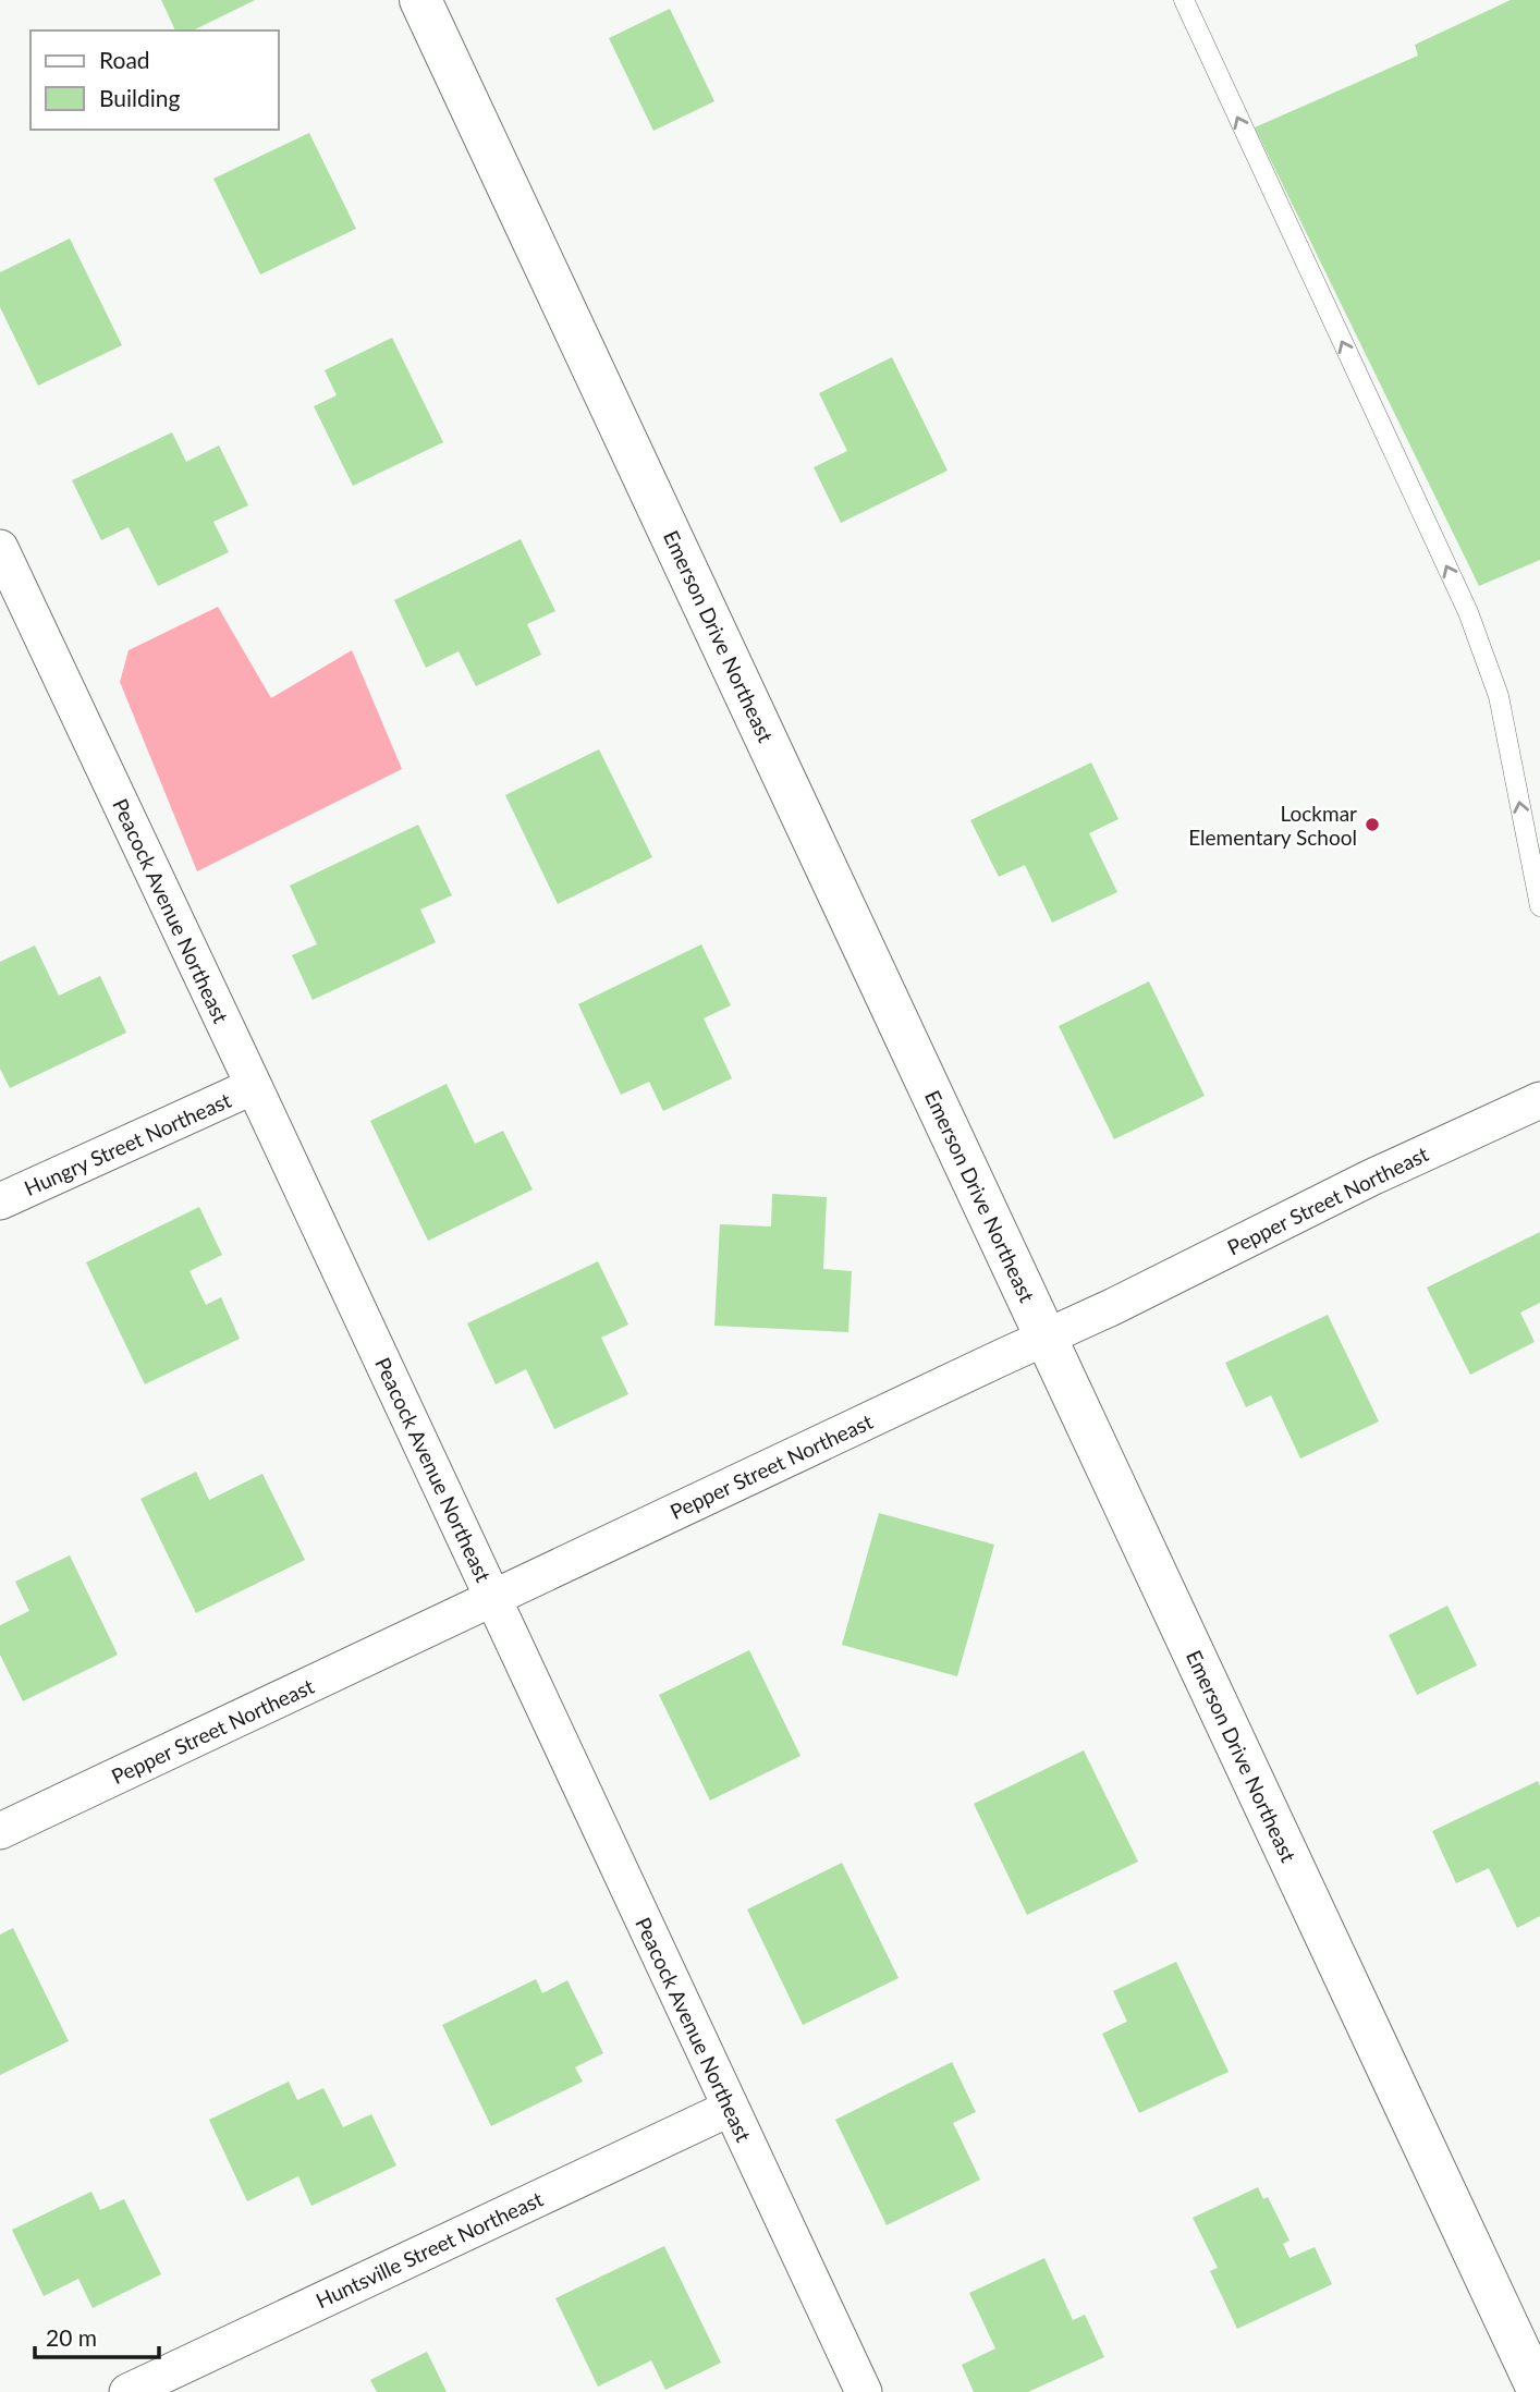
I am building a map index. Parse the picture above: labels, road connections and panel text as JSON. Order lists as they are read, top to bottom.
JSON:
{
  "streets": {
    "street": [
      "Emerson Drive Northeast",
      "Peacock Avenue Northeast",
      "Hungry Street Northeast",
      "Pepper Street Northeast",
      "Huntsville Street Northeast"
    ]
  },
  "crossings": [
    ["Emerson Drive Northeast", "Pepper Street Northeast"],
    ["Peacock Avenue Northeast", "Hungry Street Northeast"],
    ["Peacock Avenue Northeast", "Pepper Street Northeast"],
    ["Peacock Avenue Northeast", "Huntsville Street Northeast"]
  ],
  "places": ["Lockmar Elementary School"],
  "legend": ["Road", "Building"],
  "scale_bar": "20 m"
}
